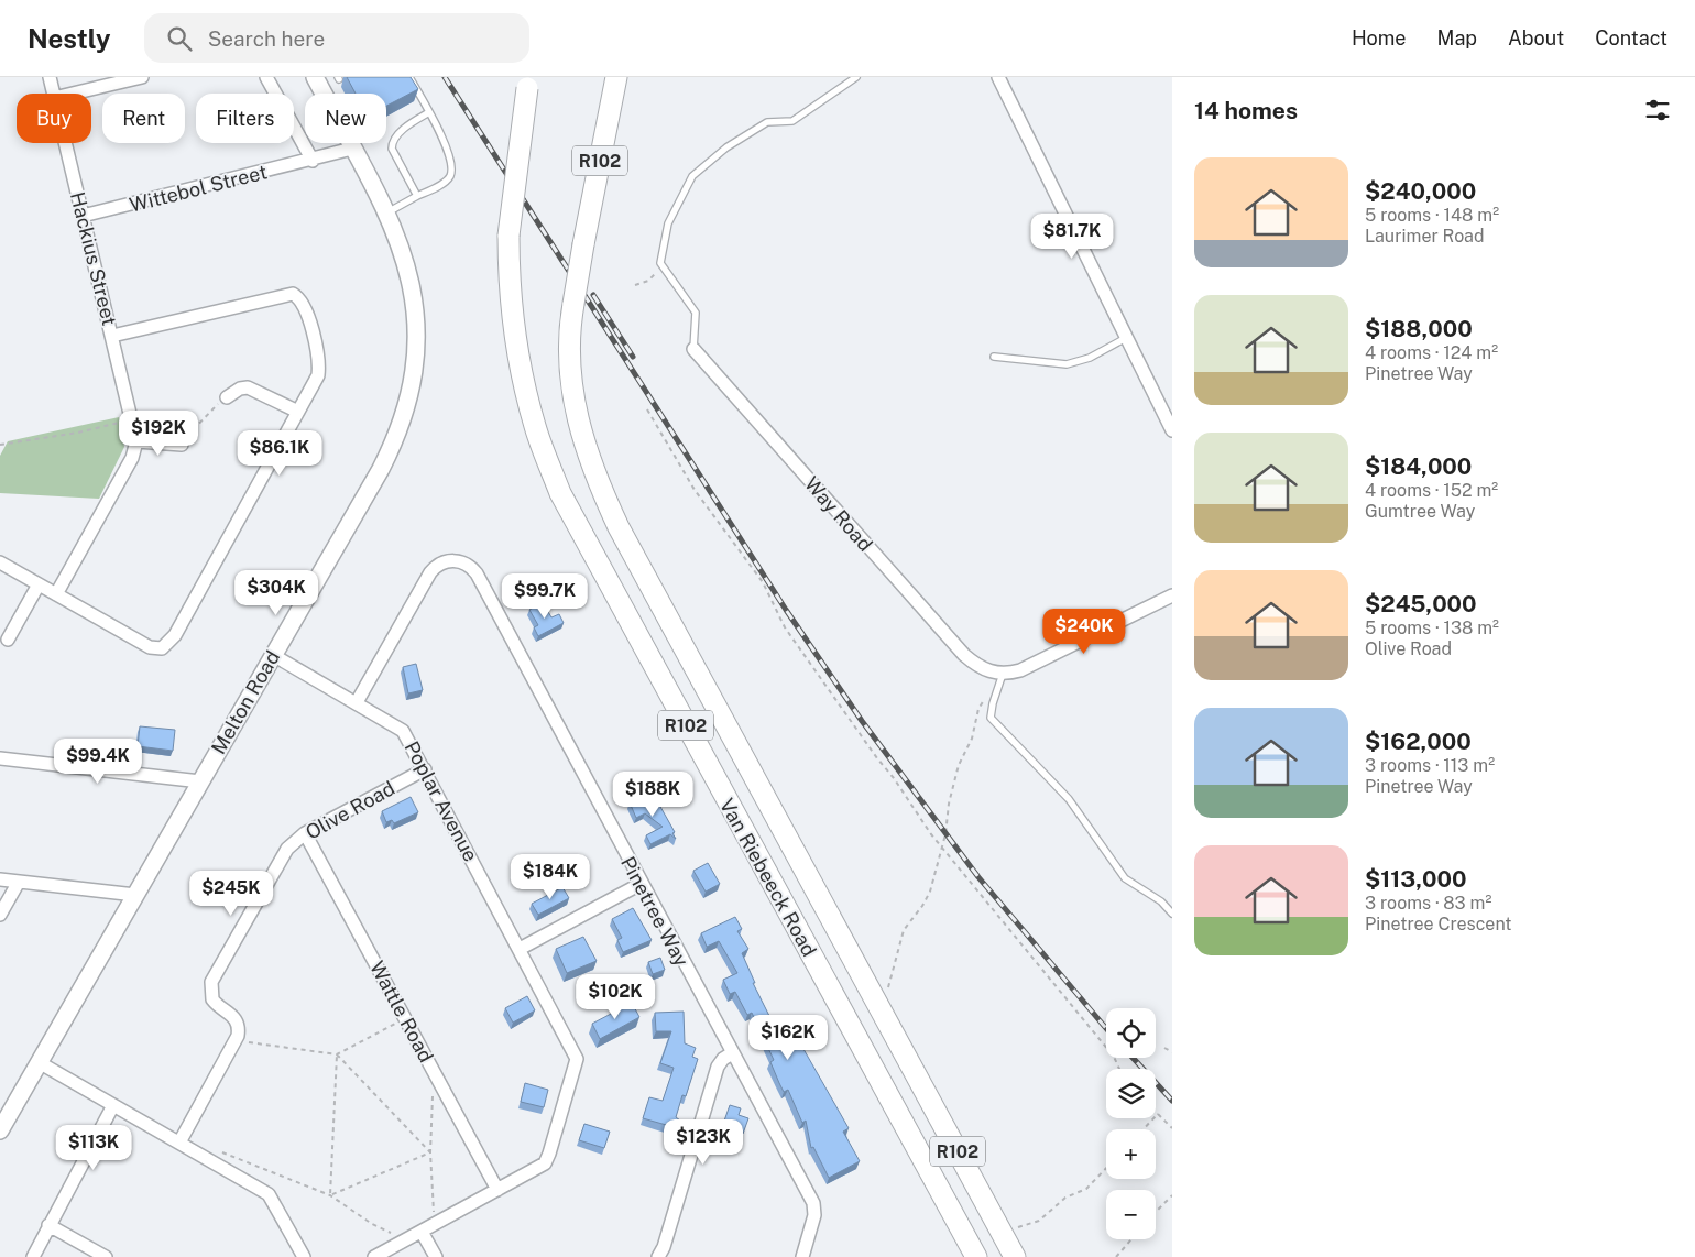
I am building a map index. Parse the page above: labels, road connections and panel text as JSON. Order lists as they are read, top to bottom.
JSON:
{
  "streets": {
    "main road": ["R102", "Van Riebeeck Road"],
    "street": [
      "Wittebol Street",
      "Hackius Street",
      "Way Road",
      "Melton Road",
      "Poplar Avenue",
      "Olive Road",
      "Pinetree Way",
      "Wattle Road"
    ]
  },
  "crossings": [
    ["Wittebol Street", "Hackius Street"],
    ["Wittebol Street", "Melton Road"],
    ["Melton Road", "Poplar Avenue"],
    ["Poplar Avenue", "Olive Road"],
    ["Poplar Avenue", "Pinetree Way"],
    ["Poplar Avenue", "Wattle Road"],
    ["Olive Road", "Wattle Road"]
  ],
  "page": {
    "header": "Nestly",
    "search": "Search here",
    "nav": [
      "Home",
      "Map",
      "About",
      "Contact"
    ],
    "heading": "14 homes",
    "chip": [
      "Buy",
      "Rent",
      "Filters",
      "New"
    ],
    "list": [
      {
        "name": "$240,000",
        "note": "5 rooms · 148 m² · Laurimer Road"
      },
      {
        "name": "$188,000",
        "note": "4 rooms · 124 m² · Pinetree Way"
      },
      {
        "name": "$184,000",
        "note": "4 rooms · 152 m² · Gumtree Way"
      },
      {
        "name": "$245,000",
        "note": "5 rooms · 138 m² · Olive Road"
      },
      {
        "name": "$162,000",
        "note": "3 rooms · 113 m² · Pinetree Way"
      },
      {
        "name": "$113,000",
        "note": "3 rooms · 83 m² · Pinetree Crescent"
      }
    ],
    "price": [
      "$81.7K",
      "$192K",
      "$86.1K",
      "$304K",
      "$99.7K",
      "$240K",
      "$99.4K",
      "$188K",
      "$184K",
      "$245K",
      "$102K",
      "$162K",
      "$123K",
      "$113K"
    ],
    "map_buttons": ["+", "−"]
  }
}
